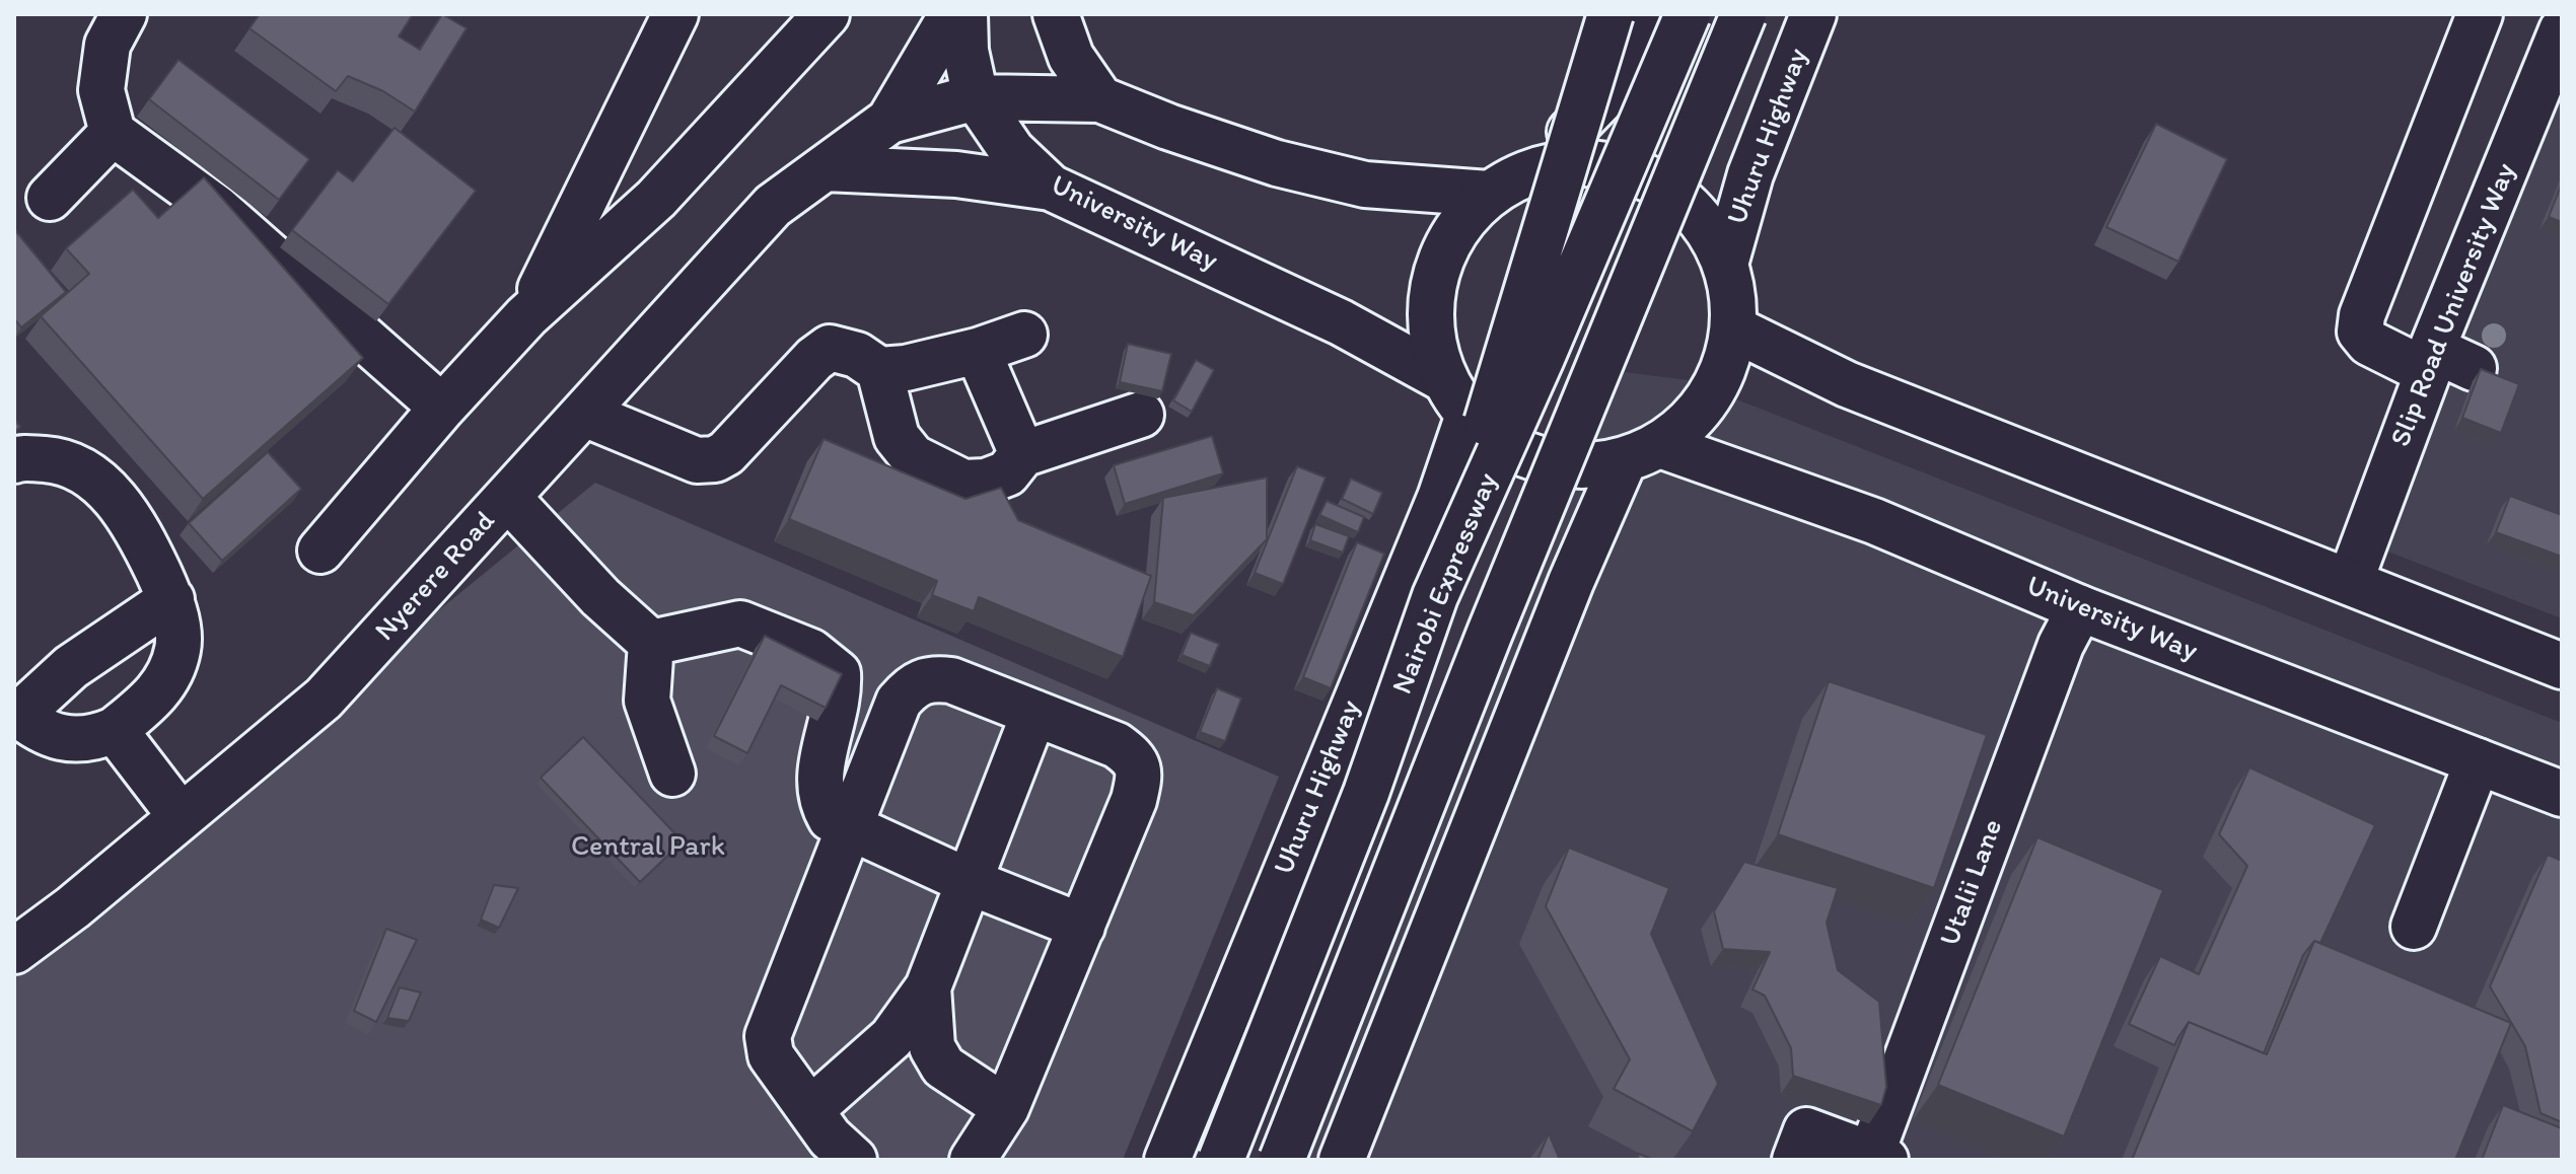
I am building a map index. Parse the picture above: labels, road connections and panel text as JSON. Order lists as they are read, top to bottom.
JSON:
{
  "streets": {
    "main road": [
      "Uhuru Highway",
      "University Way",
      "Slip Road University Way",
      "Nyerere Road",
      "Nairobi Expressway",
      "Utalii Lane"
    ]
  },
  "crossings": [
    ["Uhuru Highway", "University Way"],
    ["University Way", "Nyerere Road"],
    ["University Way", "Utalii Lane"]
  ],
  "parks": ["Central Park"]
}
